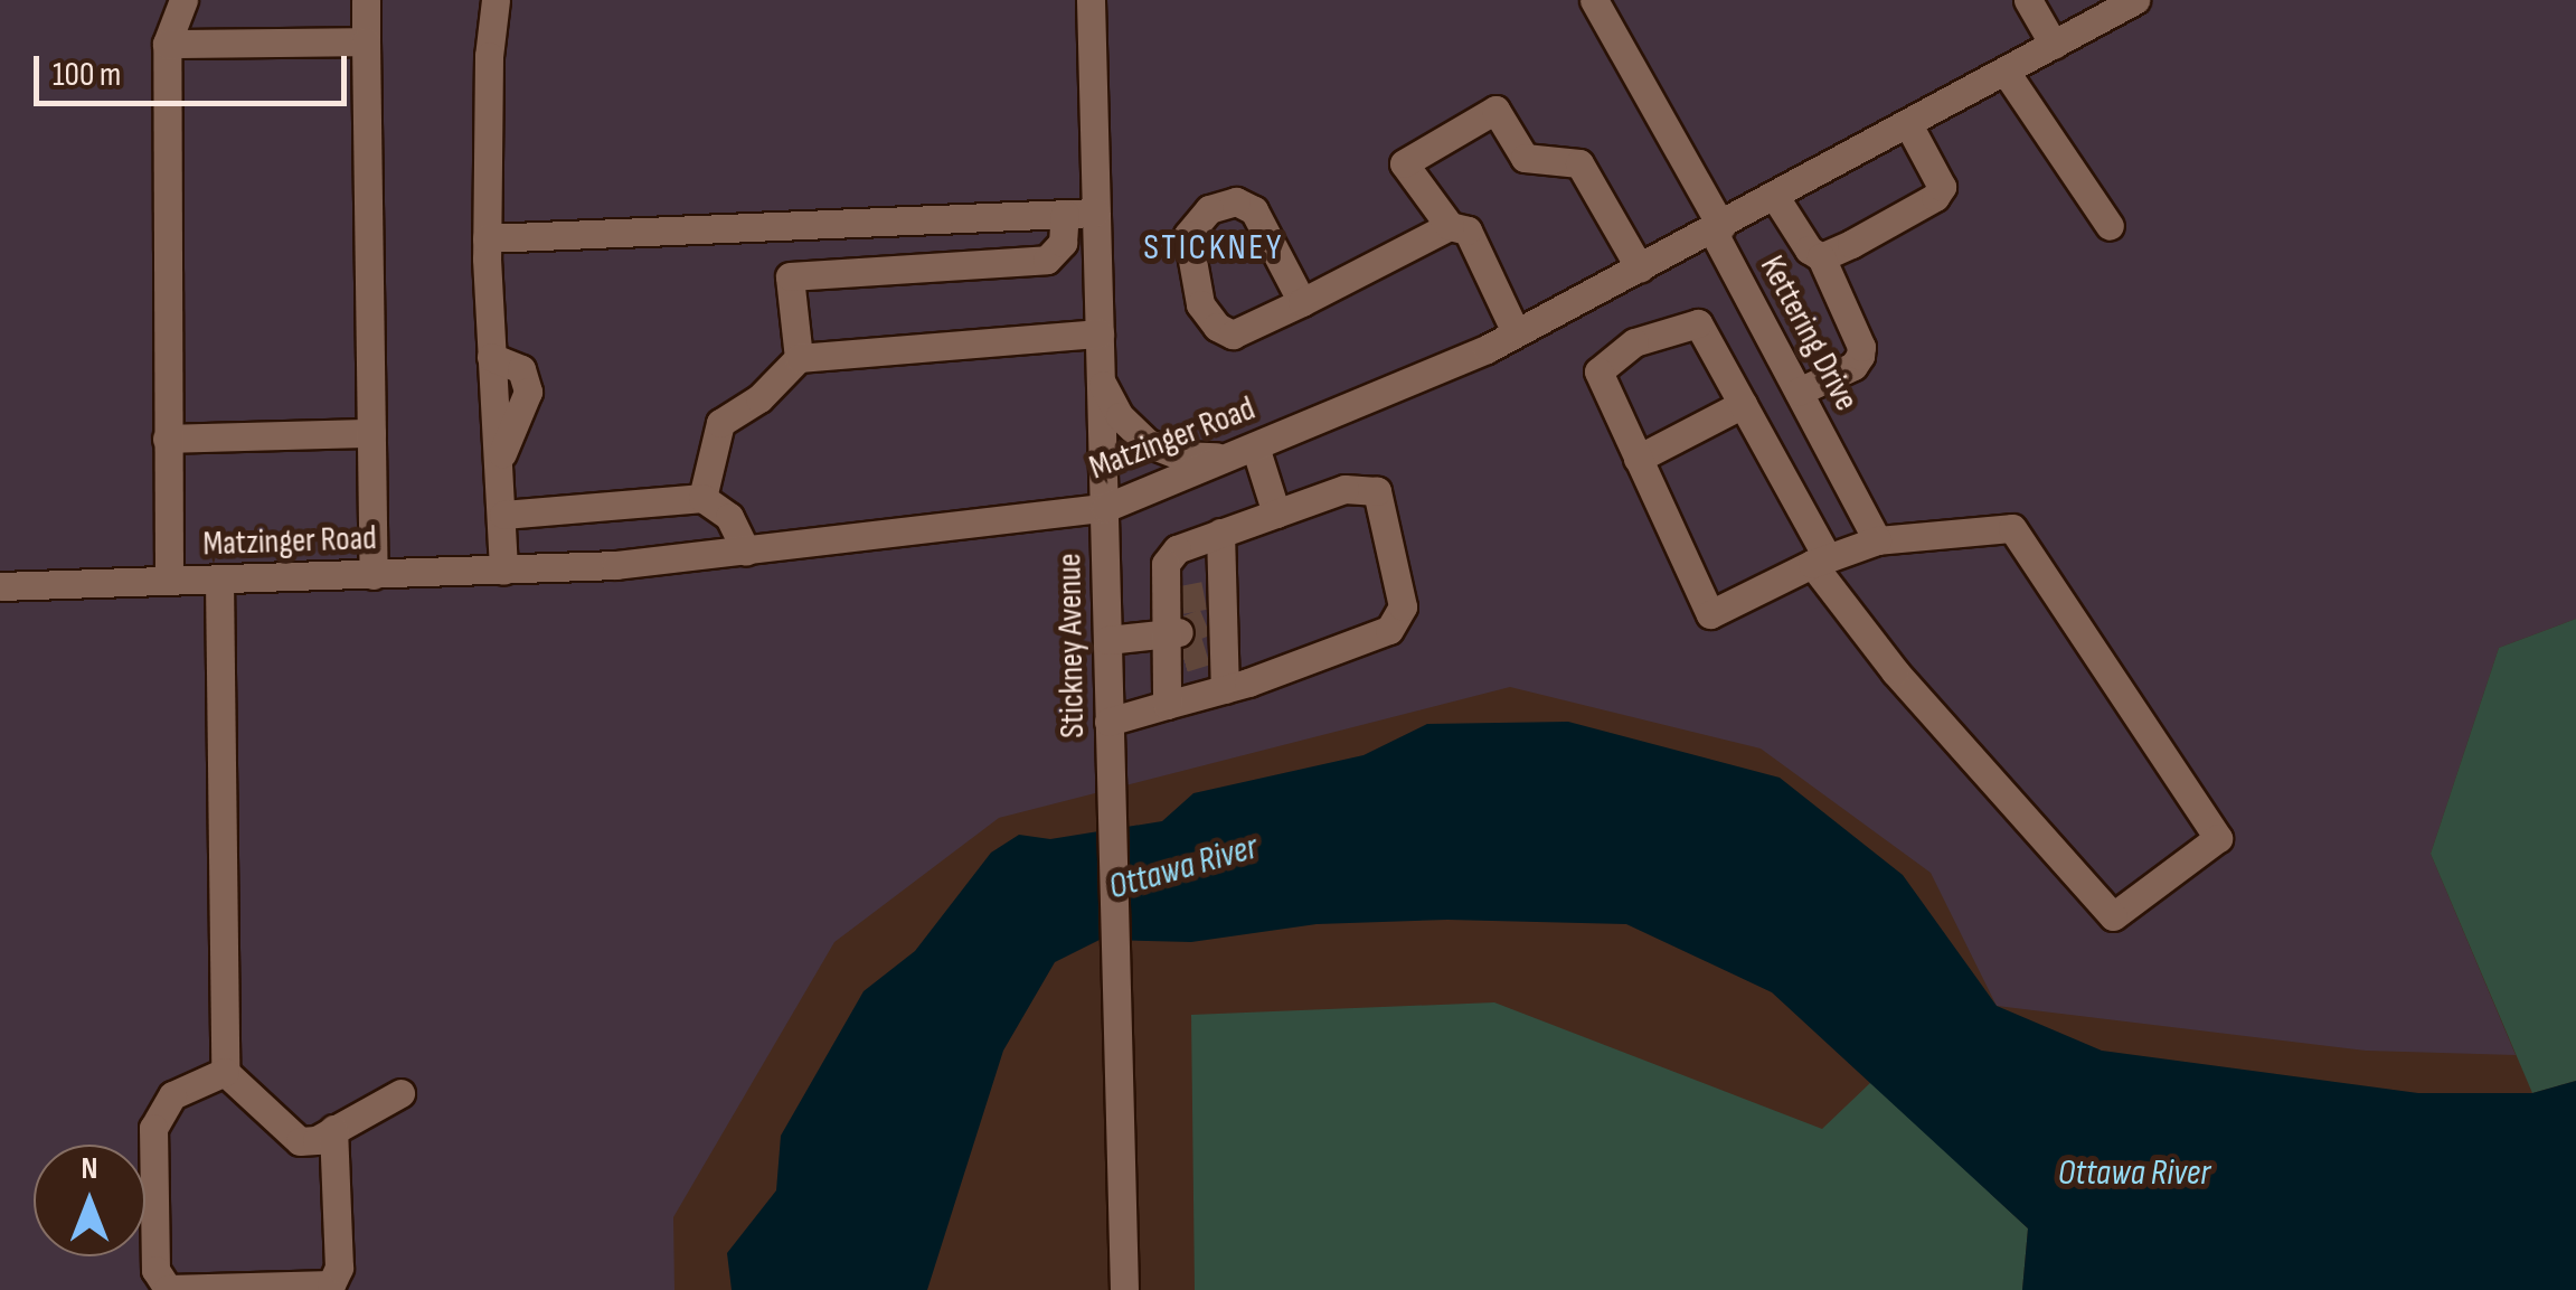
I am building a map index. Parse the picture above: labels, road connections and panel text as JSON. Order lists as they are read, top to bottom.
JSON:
{
  "streets": {
    "street": ["Kettering Drive", "Matzinger Road", "Stickney Avenue"]
  },
  "crossings": [
    ["Kettering Drive", "Matzinger Road"],
    ["Matzinger Road", "Stickney Avenue"]
  ],
  "districts": ["STICKNEY"],
  "water": ["Ottawa River"],
  "scale_bar": "100 m",
  "north": "top"
}
